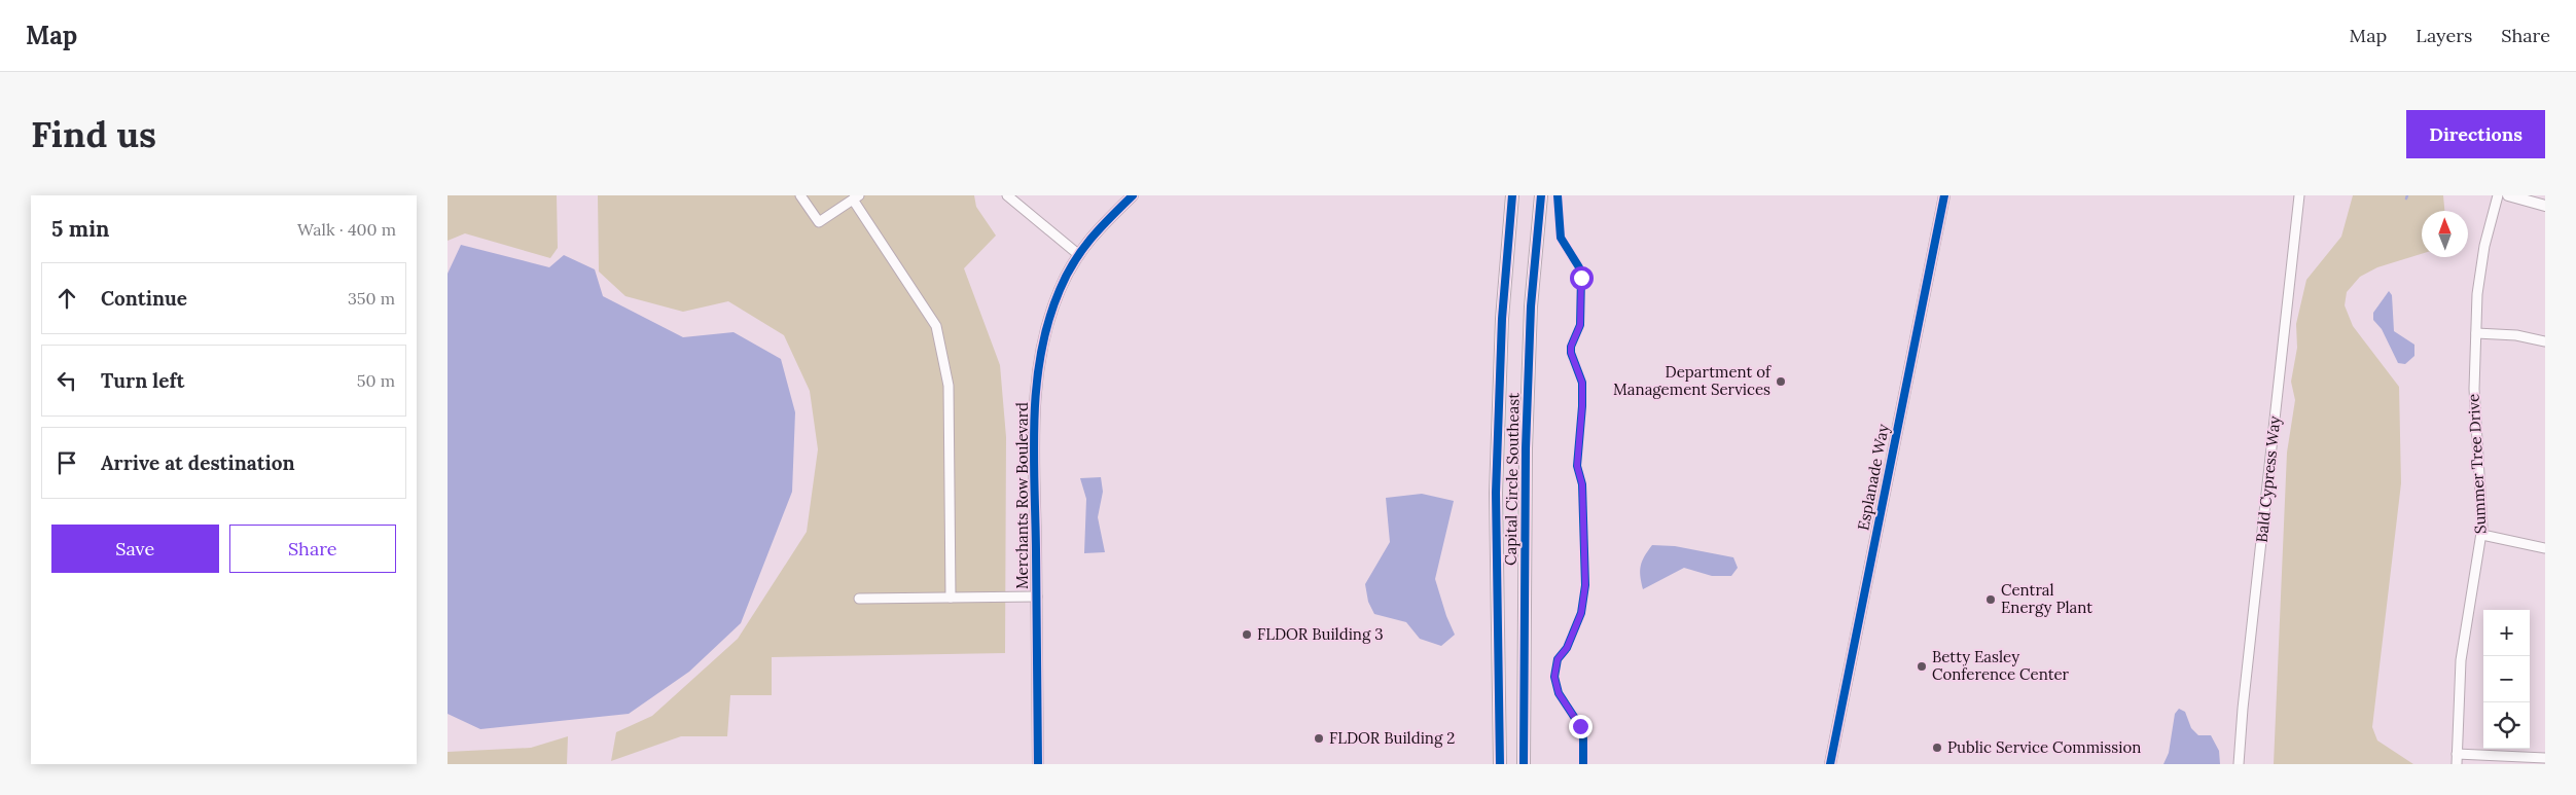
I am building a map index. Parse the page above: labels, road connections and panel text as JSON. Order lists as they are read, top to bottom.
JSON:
{
  "streets": {
    "main road": ["Capital Circle Southeast"],
    "street": [
      "Summer Tree Drive",
      "Esplanade Way",
      "Bald Cypress Way",
      "Merchants Row Boulevard"
    ]
  },
  "places": [
    "Department of Management Services",
    "Central Energy Plant",
    "FLDOR Building 3",
    "Betty Easley Conference Center",
    "FLDOR Building 2",
    "Public Service Commission"
  ],
  "north": "top",
  "page": {
    "header": "Map",
    "nav": ["Map", "Layers", "Share"],
    "buttons": [
      "Directions",
      ["Save", "Share"]
    ],
    "title": "Find us",
    "heading": ["5 min", "Walk · 400 m"],
    "list": [
      ["Continue", "350 m"],
      ["Turn left", "50 m"],
      "Arrive at destination"
    ],
    "map_buttons": ["+", "−"]
  }
}
